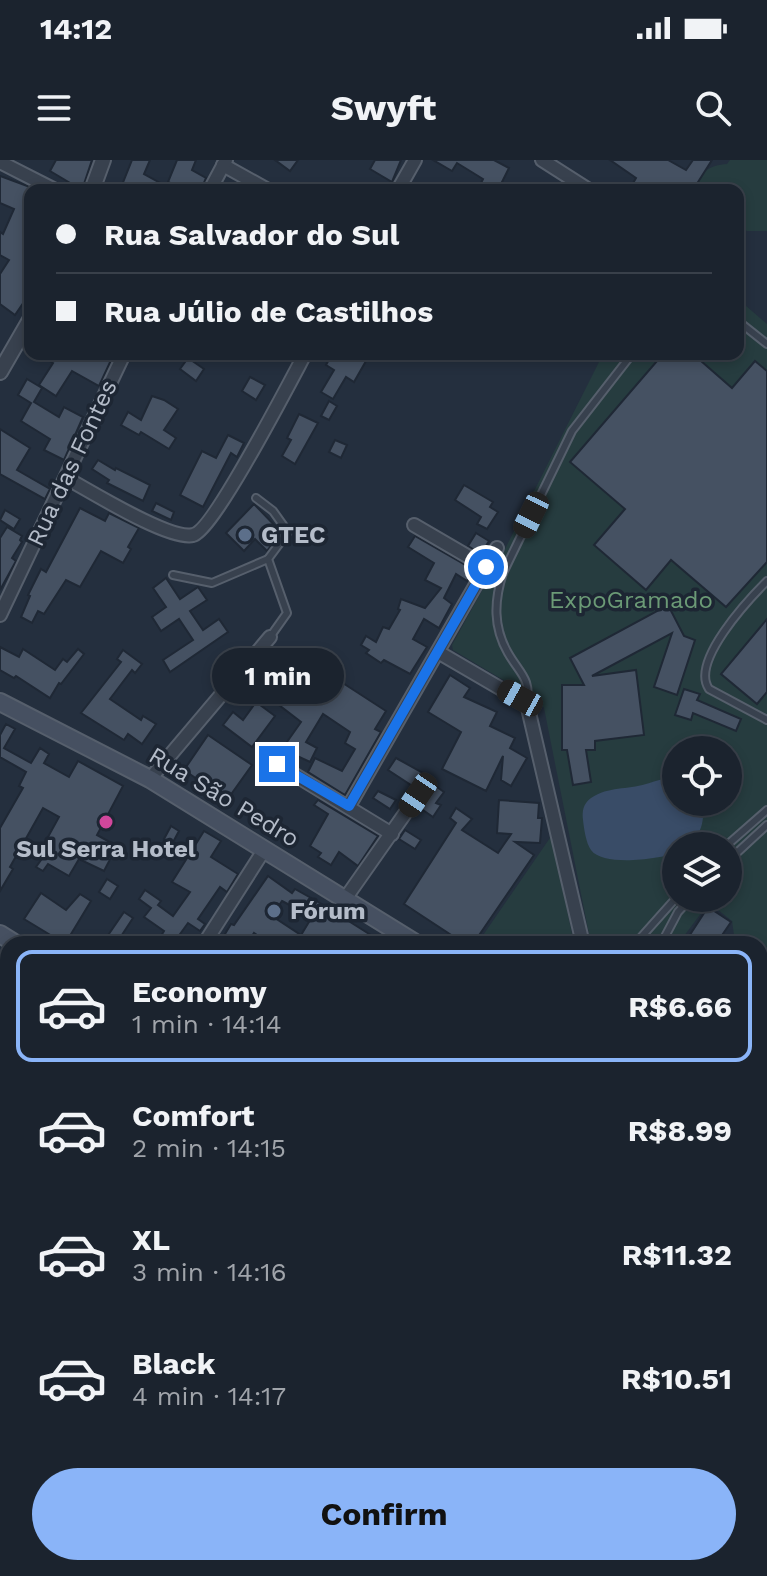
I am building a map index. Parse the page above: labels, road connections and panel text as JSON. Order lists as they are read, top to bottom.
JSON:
{
  "streets": {
    "main road": ["Rua São Pedro"],
    "street": ["Rua das Fontes"]
  },
  "parks": ["ExpoGramado"],
  "places": ["GTEC", "Sul Serra Hotel", "Fórum"],
  "page": {
    "status": "14:12",
    "header": "Swyft",
    "banner": ["Rua Salvador do Sul", "Rua Júlio de Castilhos"],
    "bubble": "1 min",
    "list": [
      {
        "name": "Economy",
        "note": "1 min · 14:14",
        "value": "R$6.66"
      },
      {
        "name": "Comfort",
        "note": "2 min · 14:15",
        "value": "R$8.99"
      },
      {
        "name": "XL",
        "note": "3 min · 14:16",
        "value": "R$11.32"
      },
      {
        "name": "Black",
        "note": "4 min · 14:17",
        "value": "R$10.51"
      }
    ],
    "buttons": "Confirm"
  }
}
